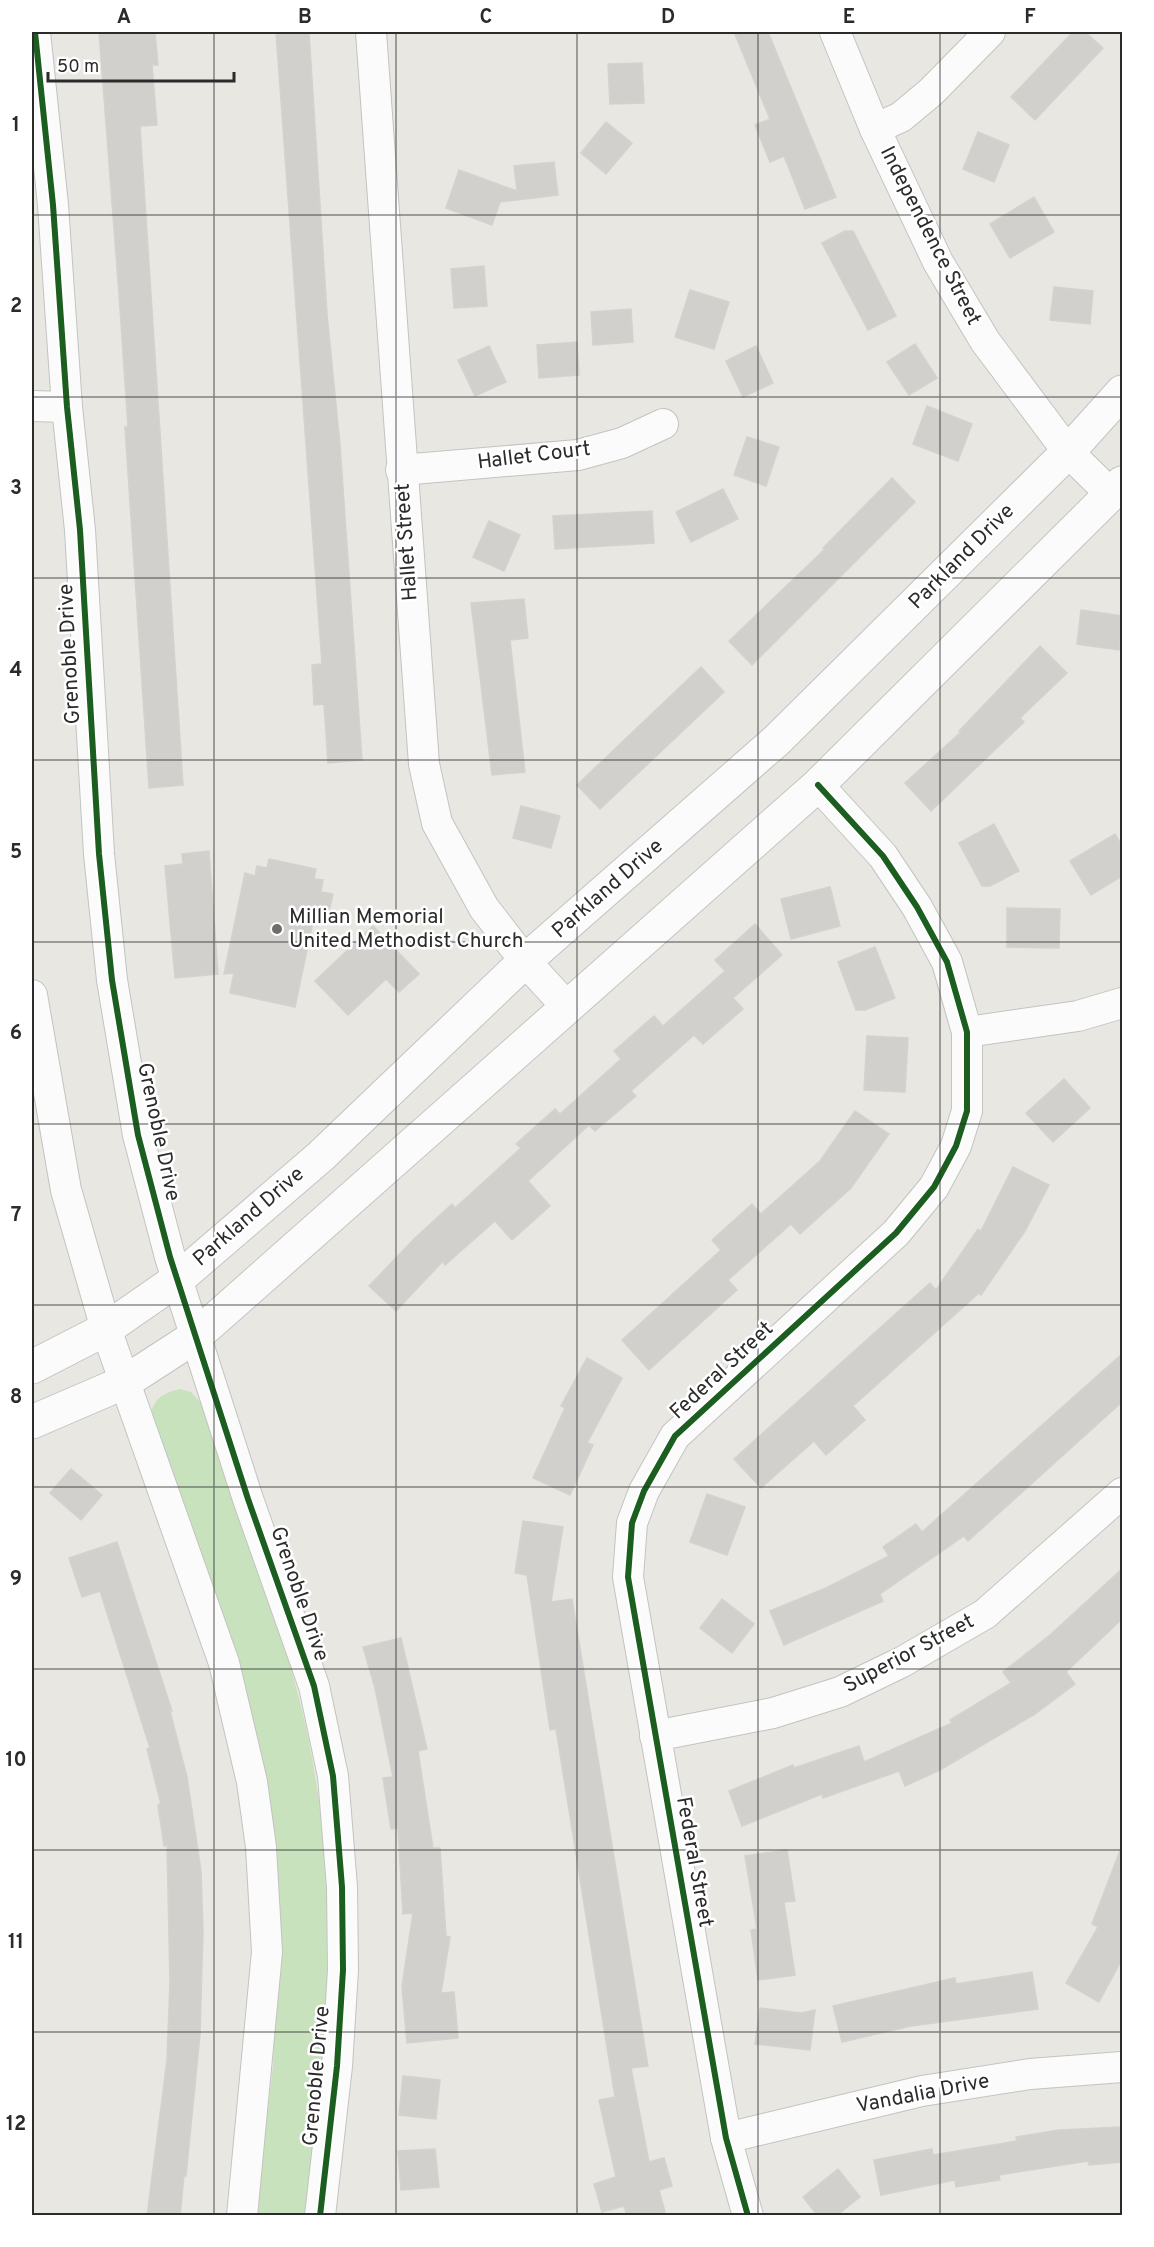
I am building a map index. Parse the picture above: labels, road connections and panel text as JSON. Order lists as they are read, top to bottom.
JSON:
{
  "streets": {
    "street": [
      "Independence Street",
      "Hallet Court",
      "Hallet Street",
      "Parkland Drive",
      "Grenoble Drive",
      "Federal Street",
      "Superior Street",
      "Vandalia Drive"
    ]
  },
  "crossings": [
    ["Independence Street", "Parkland Drive"],
    ["Hallet Court", "Hallet Street"],
    ["Hallet Street", "Parkland Drive"],
    ["Parkland Drive", "Grenoble Drive"],
    ["Federal Street", "Superior Street"],
    ["Federal Street", "Vandalia Drive"]
  ],
  "places": ["Millian Memorial United Methodist Church"],
  "scale_bar": "50 m",
  "grid": {
    "columns": [
      "A",
      "B",
      "C",
      "D",
      "E",
      "F"
    ],
    "rows": [
      "1",
      "2",
      "3",
      "4",
      "5",
      "6",
      "7",
      "8",
      "9",
      "10",
      "11",
      "12"
    ]
  }
}
